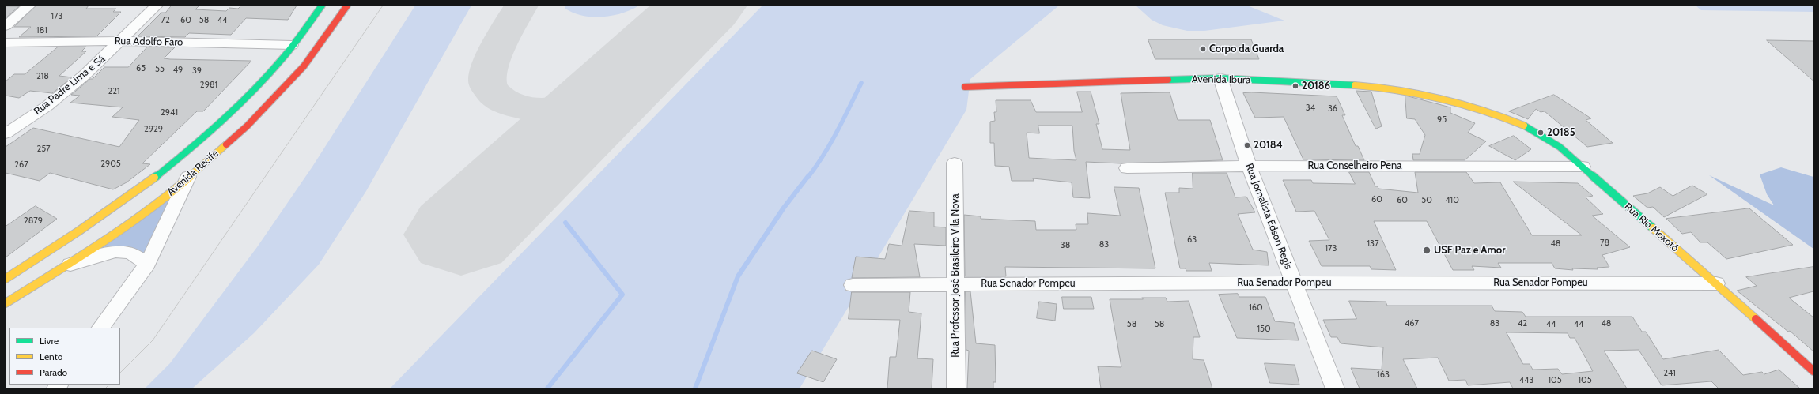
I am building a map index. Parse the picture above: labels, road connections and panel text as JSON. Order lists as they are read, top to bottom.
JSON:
{
  "streets": {
    "main road": ["Avenida Ibura", "Avenida Recife", "Rua Rio Moxotó"],
    "street": [
      "Rua Adolfo Faro",
      "Rua Padre Lima e Sá",
      "Rua Conselheiro Pena",
      "Rua Jornalista Edson Regis",
      "Rua Professor José Brasileiro Vila Nova",
      "Rua Senador Pompeu"
    ]
  },
  "crossings": [
    ["Rua Adolfo Faro", "Rua Padre Lima e Sá"],
    ["Rua Adolfo Faro", "Avenida Recife"],
    ["Avenida Ibura", "Rua Jornalista Edson Regis"],
    ["Avenida Ibura", "Rua Rio Moxotó"],
    ["Rua Conselheiro Pena", "Rua Jornalista Edson Regis"],
    ["Rua Conselheiro Pena", "Rua Rio Moxotó"],
    ["Rua Jornalista Edson Regis", "Rua Senador Pompeu"],
    ["Rua Rio Moxotó", "Rua Senador Pompeu"],
    ["Rua Professor José Brasileiro Vila Nova", "Rua Senador Pompeu"]
  ],
  "places": [
    "Corpo da Guarda",
    "20186",
    "20185",
    "20184",
    "USF Paz e Amor"
  ],
  "house_numbers": [
    "173",
    "72",
    "60",
    "58",
    "44",
    "181",
    "65",
    "55",
    "49",
    "39",
    "218",
    "2981",
    "221",
    "34",
    "36",
    "2941",
    "95",
    "2929",
    "257",
    "2905",
    "267",
    "60",
    "60",
    "50",
    "410",
    "2879",
    "63",
    "78",
    "137",
    "48",
    "83",
    "38",
    "173",
    "160",
    "467",
    "83",
    "42",
    "48",
    "58",
    "58",
    "44",
    "44",
    "150",
    "241",
    "163",
    "443",
    "105",
    "105"
  ],
  "legend": ["Livre", "Lento", "Parado"]
}
